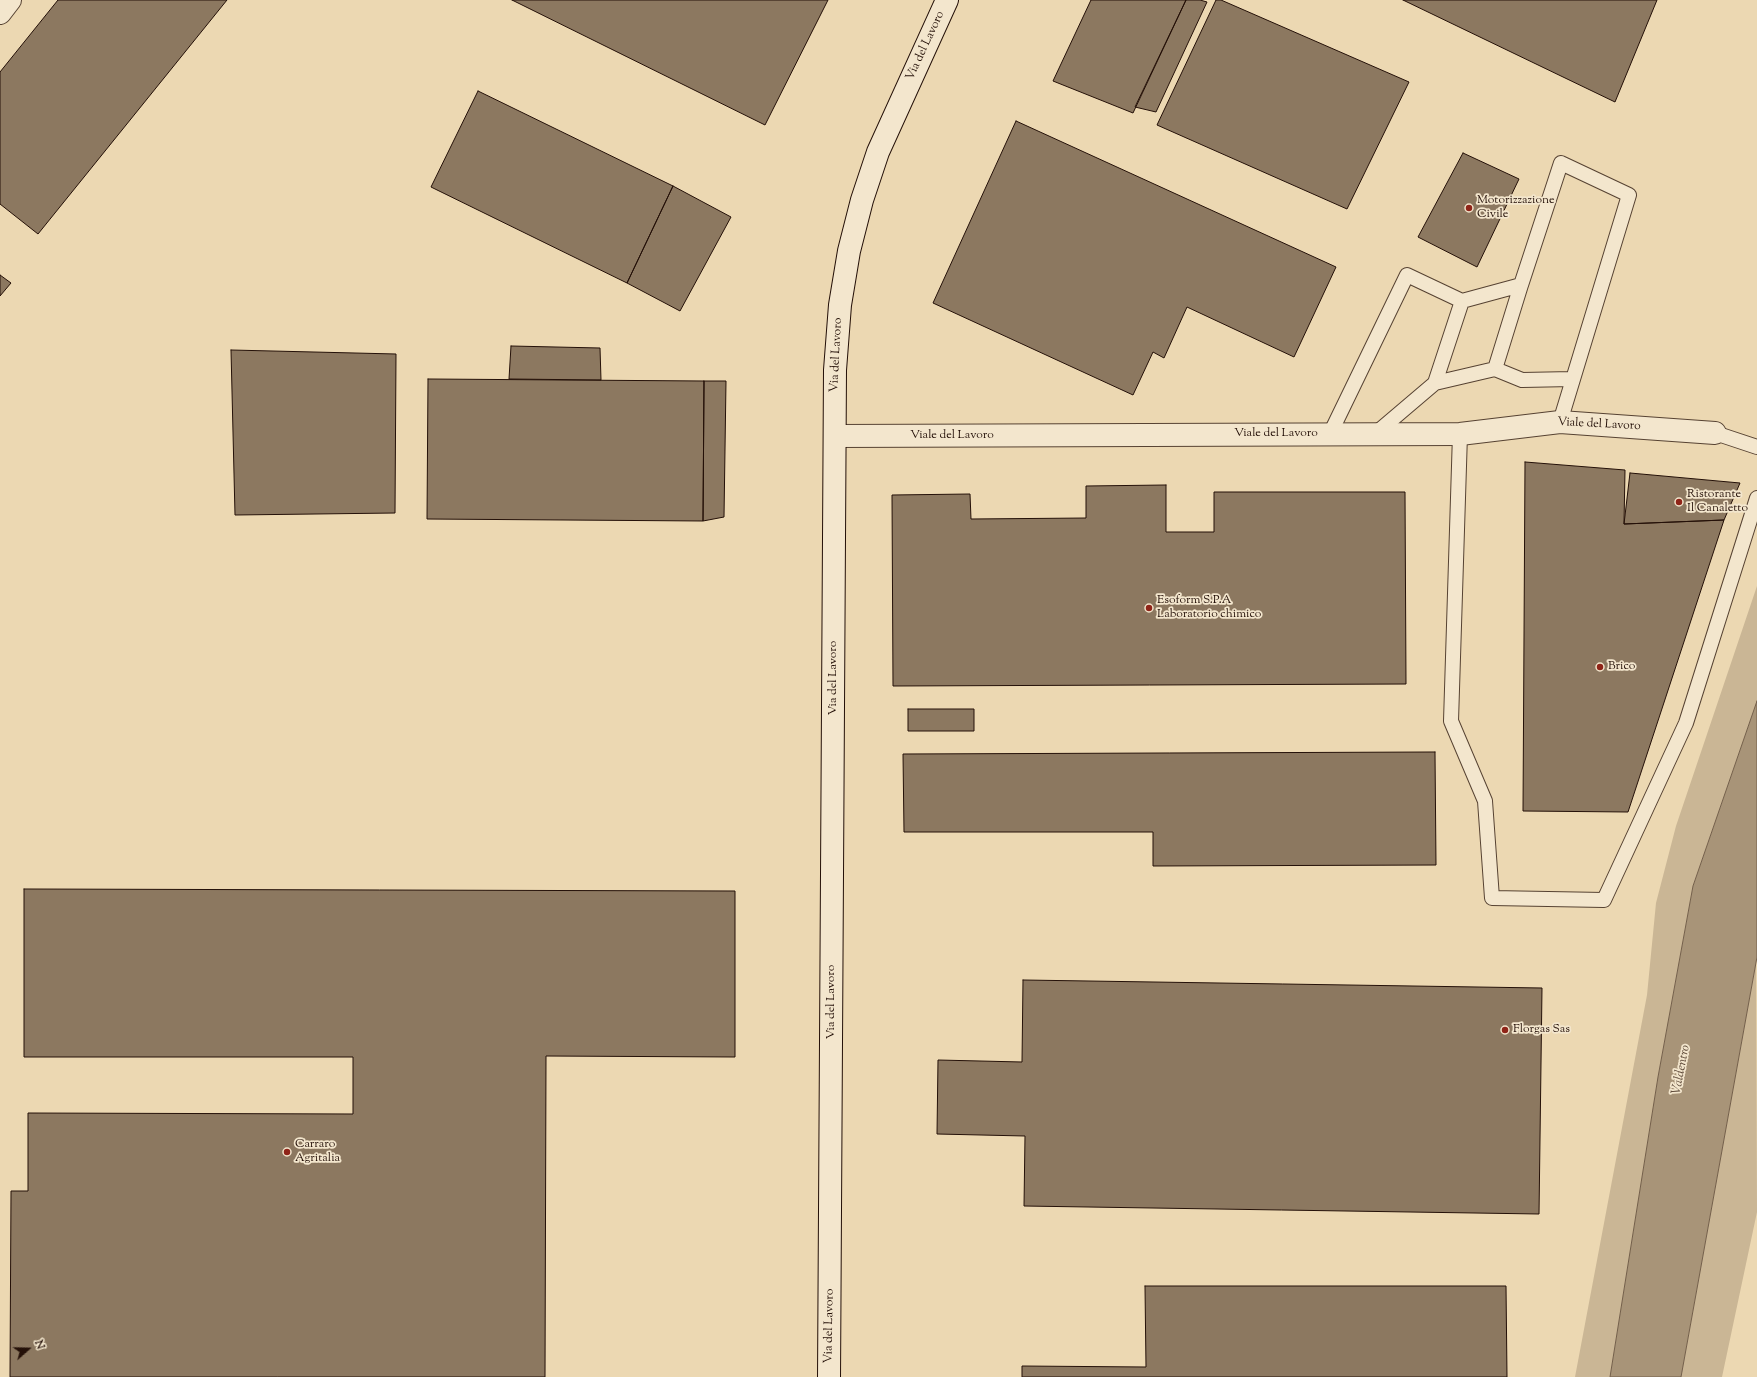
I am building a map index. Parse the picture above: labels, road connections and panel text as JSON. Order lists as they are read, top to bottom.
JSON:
{
  "streets": {
    "main road": ["Via del Lavoro", "Viale del Lavoro"]
  },
  "crossings": [
    ["Via del Lavoro", "Viale del Lavoro"]
  ],
  "water": ["Valdentro"],
  "places": [
    "Motorizzazione Civile",
    "Ristorante Il Canaletto",
    "Esoform S.P.A Laboratorio chimico",
    "Brico",
    "Florgas Sas",
    "Carraro Agritalia"
  ],
  "north": "right"
}
